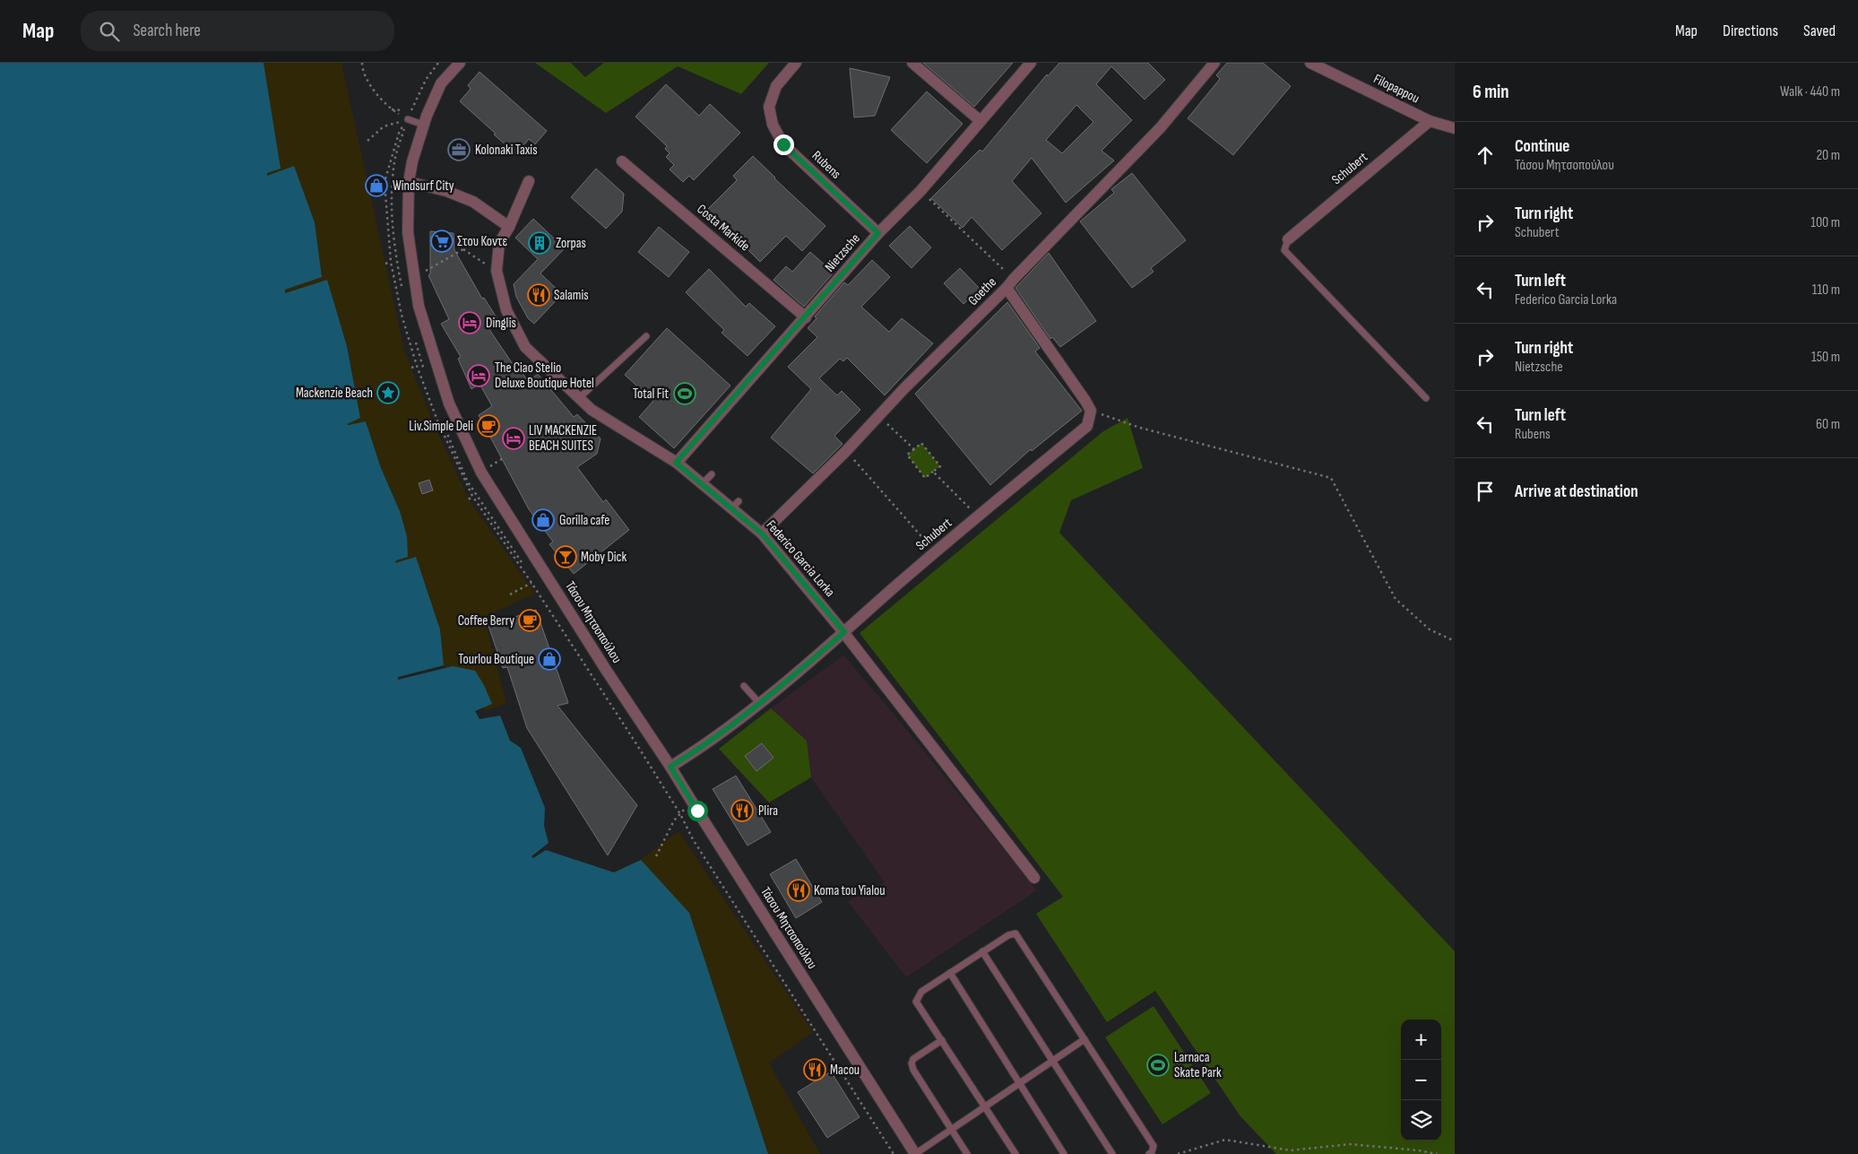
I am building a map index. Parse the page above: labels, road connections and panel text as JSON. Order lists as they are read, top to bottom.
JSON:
{
  "streets": {
    "street": [
      "Filopappou",
      "Rubens",
      "Schubert",
      "Costa Markide",
      "Nietzsche",
      "Goethe",
      "Federico Garcia Lorka",
      "Τάσου Μητσοπούλου"
    ]
  },
  "crossings": [
    ["Filopappou", "Schubert"],
    ["Rubens", "Nietzsche"],
    ["Schubert", "Federico Garcia Lorka"],
    ["Schubert", "Τάσου Μητσοπούλου"],
    ["Costa Markide", "Nietzsche"],
    ["Nietzsche", "Federico Garcia Lorka"],
    ["Goethe", "Federico Garcia Lorka"]
  ],
  "places": {
    "office": ["Kolonaki Taxis"],
    "shop": ["Windsurf City", "Gorilla cafe", "Tourlou Boutique"],
    "supermarket": ["Στου Κοντε"],
    "building": ["Zorpas"],
    "restaurant": [
      "Salamis",
      "Plira",
      "Koma tou Yialou",
      "Macou"
    ],
    "hotel": ["Dinglis", "The Ciao Stelio Deluxe Boutique Hotel", "LIV MACKENZIE BEACH SUITES"],
    "place": ["Mackenzie Beach"],
    "sports": ["Total Fit", "Larnaca Skate Park"],
    "cafe": ["Liv.Simple Deli", "Coffee Berry"],
    "bar": ["Moby Dick"]
  },
  "page": {
    "header": "Map",
    "search": "Search here",
    "nav": ["Map", "Directions", "Saved"],
    "heading": ["6 min", "Walk · 440 m"],
    "list": [
      ["Continue", "Τάσου Μητσοπούλου", "20 m"],
      ["Turn right", "Schubert", "100 m"],
      ["Turn left", "Federico Garcia Lorka", "110 m"],
      ["Turn right", "Nietzsche", "150 m"],
      ["Turn left", "Rubens", "60 m"],
      "Arrive at destination"
    ],
    "map_buttons": ["+", "−"]
  }
}
